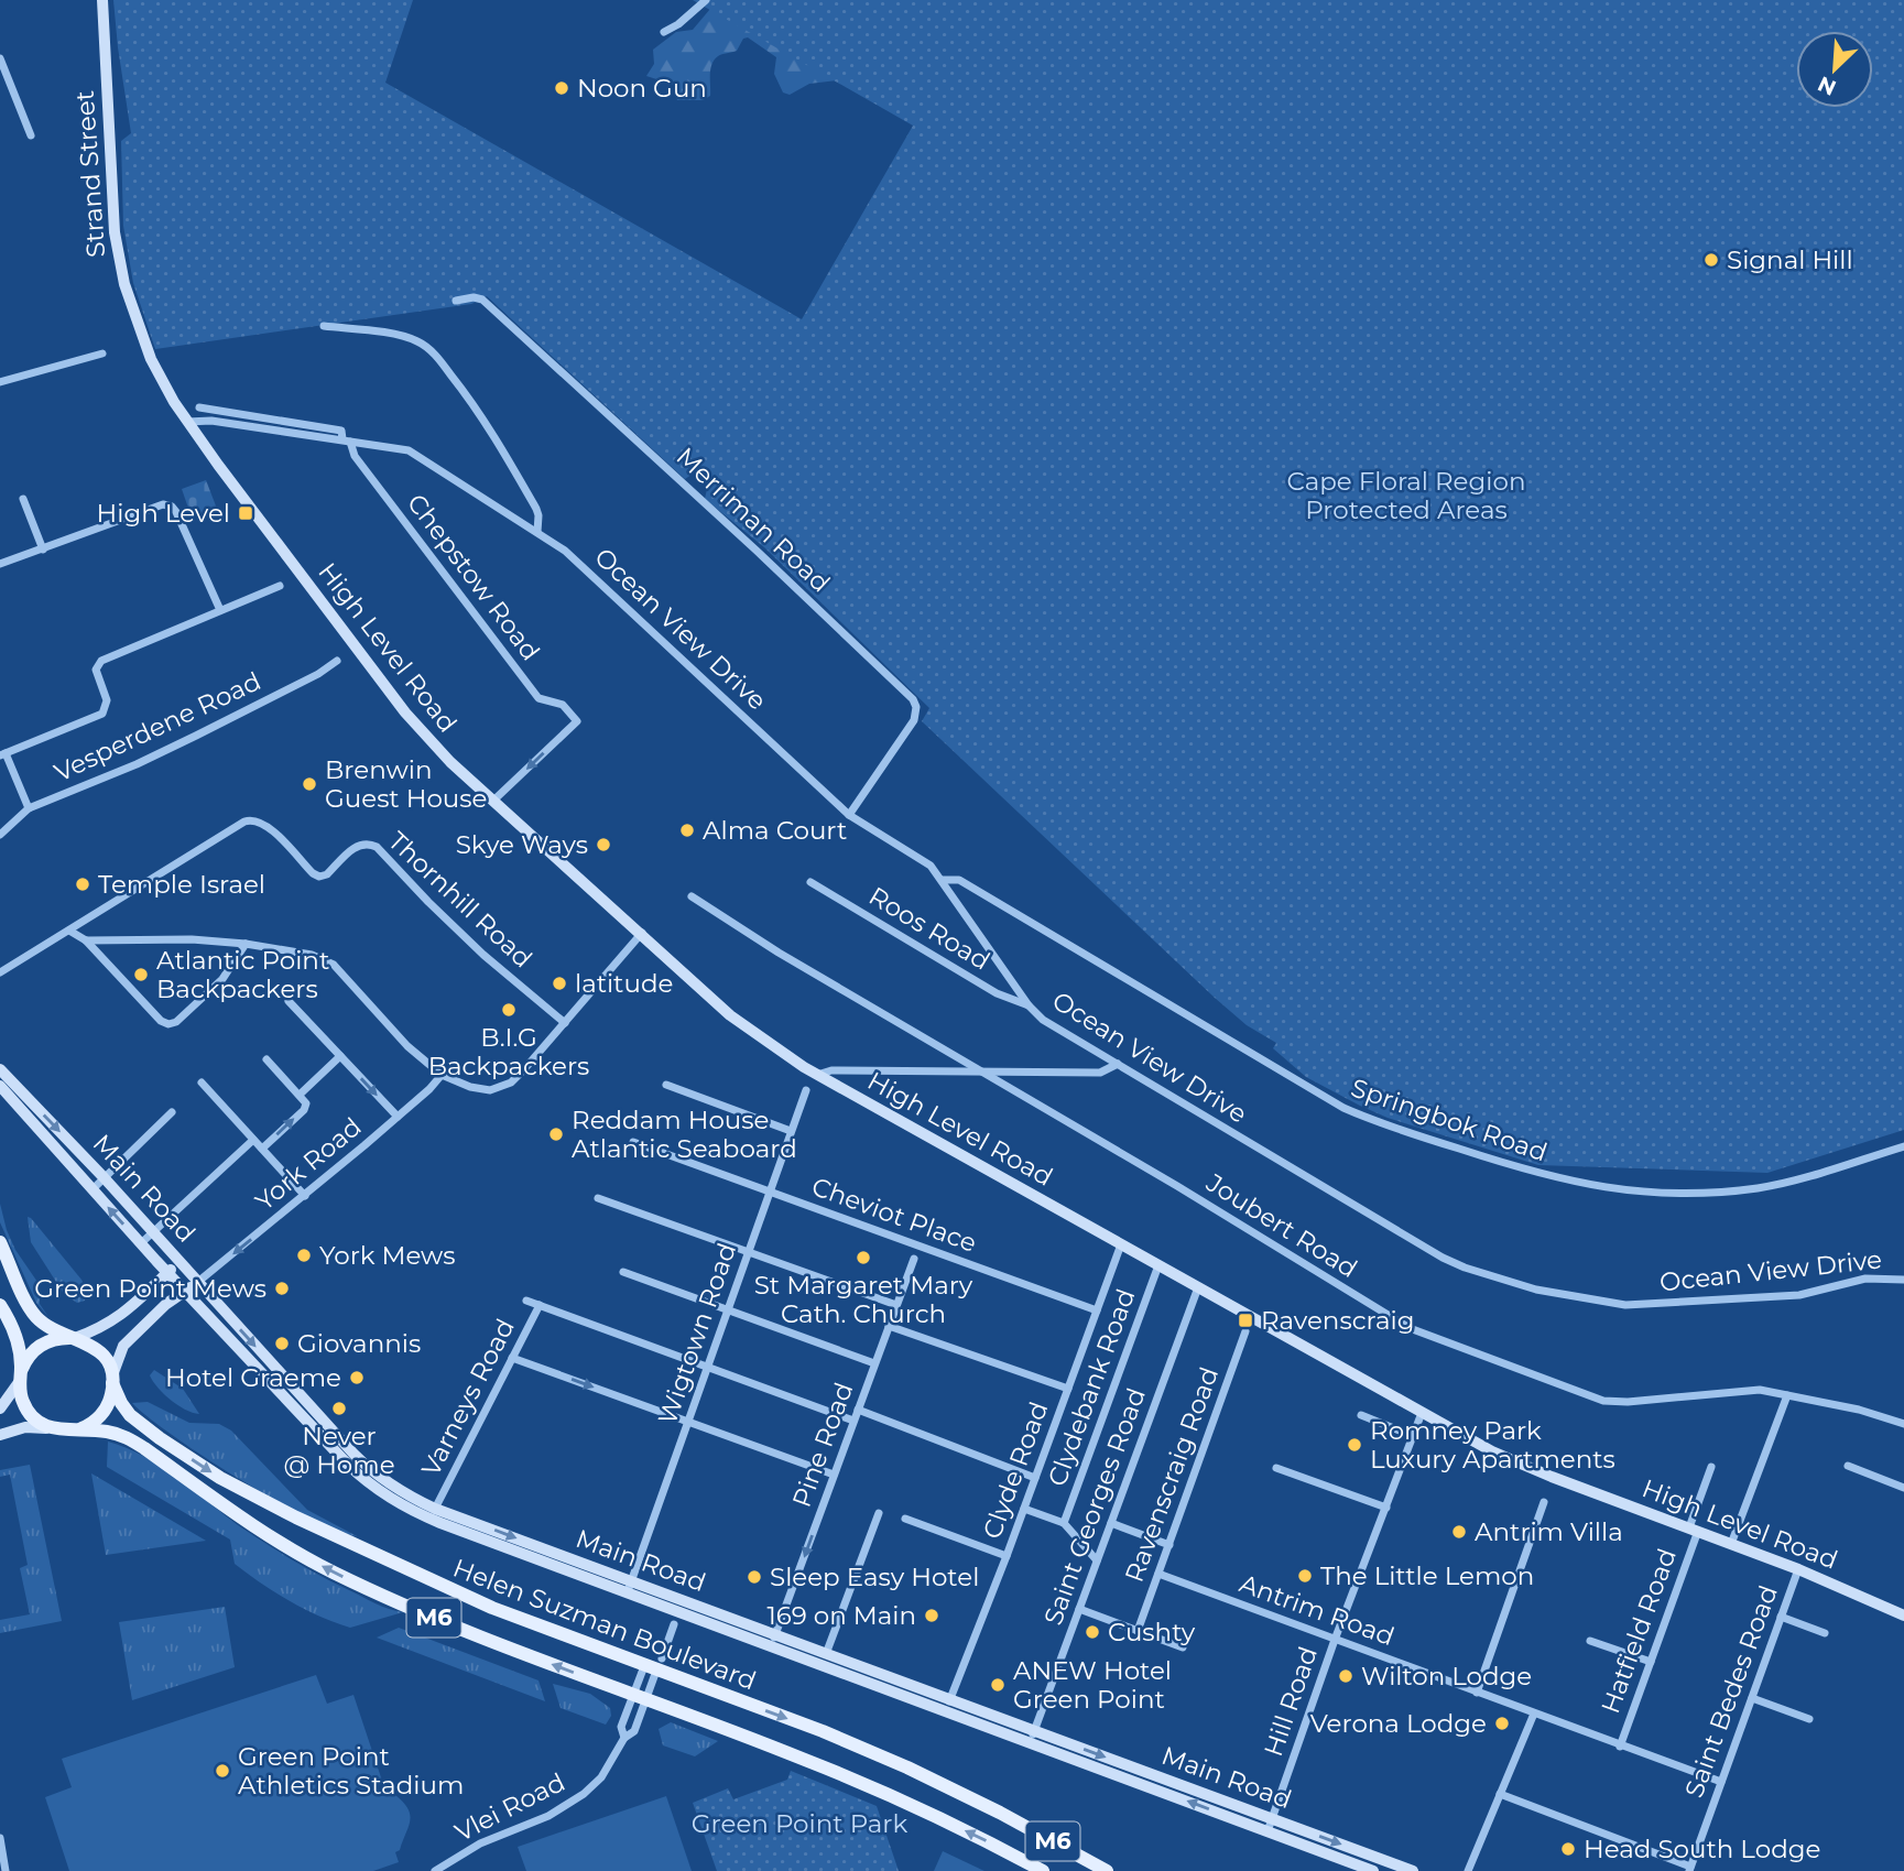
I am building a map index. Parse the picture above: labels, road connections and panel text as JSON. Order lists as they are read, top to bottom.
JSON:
{
  "streets": {
    "main road": [
      "Strand Street",
      "High Level Road",
      "Main Road",
      "M6",
      "Helen Suzman Boulevard"
    ],
    "street": [
      "Merriman Road",
      "Chepstow Road",
      "Ocean View Drive",
      "Vesperdene Road",
      "Thornhill Road",
      "Roos Road",
      "Springbok Road",
      "York Road",
      "Cheviot Place",
      "Joubert Road",
      "Wigtown Road",
      "Clydebank Road",
      "Varneys Road",
      "Pine Road",
      "Clyde Road",
      "Ravenscraig Road",
      "Saint Georges Road",
      "Antrim Road",
      "Hatfield Road",
      "Saint Bedes Road",
      "Hill Road",
      "Vlei Road"
    ]
  },
  "crossings": [
    ["Strand Street", "Ocean View Drive"],
    ["Strand Street", "High Level Road"],
    ["Merriman Road", "Ocean View Drive"],
    ["Chepstow Road", "Ocean View Drive"],
    ["Chepstow Road", "High Level Road"],
    ["Ocean View Drive", "High Level Road"],
    ["Ocean View Drive", "Roos Road"],
    ["Ocean View Drive", "Springbok Road"],
    ["High Level Road", "Clydebank Road"],
    ["High Level Road", "Clyde Road"],
    ["High Level Road", "Saint Georges Road"],
    ["High Level Road", "Hatfield Road"],
    ["High Level Road", "Saint Bedes Road"],
    ["High Level Road", "Hill Road"],
    ["York Road", "Main Road"],
    ["Main Road", "Wigtown Road"],
    ["Main Road", "Varneys Road"],
    ["Main Road", "Pine Road"],
    ["Main Road", "Clyde Road"],
    ["Main Road", "Saint Georges Road"],
    ["Main Road", "Hill Road"],
    ["Cheviot Place", "Wigtown Road"],
    ["Cheviot Place", "Clyde Road"],
    ["Clydebank Road", "Clyde Road"],
    ["Clydebank Road", "Saint Georges Road"],
    ["Ravenscraig Road", "Antrim Road"],
    ["Antrim Road", "Hatfield Road"],
    ["Antrim Road", "Saint Bedes Road"],
    ["Antrim Road", "Hill Road"],
    ["M6", "Helen Suzman Boulevard"],
    ["M6", "Vlei Road"],
    ["Helen Suzman Boulevard", "Vlei Road"]
  ],
  "one_way": ["Chepstow Road", "York Road"],
  "parks": ["Cape Floral Region Protected Areas", "Green Point Park"],
  "places": {
    "other": [
      "Noon Gun",
      "Signal Hill",
      "Brenwin Guest House",
      "Alma Court",
      "Skye Ways",
      "Temple Israel",
      "Atlantic Point Backpackers",
      "latitude",
      "B.I.G Backpackers",
      "Reddam House Atlantic Seaboard",
      "York Mews",
      "St Margaret Mary Cath. Church",
      "Green Point Mews",
      "Giovannis",
      "Hotel Graeme",
      "Never @ Home",
      "Romney Park Luxury Apartments",
      "Antrim Villa",
      "The Little Lemon",
      "Sleep Easy Hotel",
      "169 on Main",
      "Cushty",
      "Wilton Lodge",
      "ANEW Hotel Green Point",
      "Verona Lodge",
      "Green Point Athletics Stadium",
      "Head South Lodge"
    ],
    "transit": ["High Level", "Ravenscraig"]
  },
  "north": "bottom left"
}
